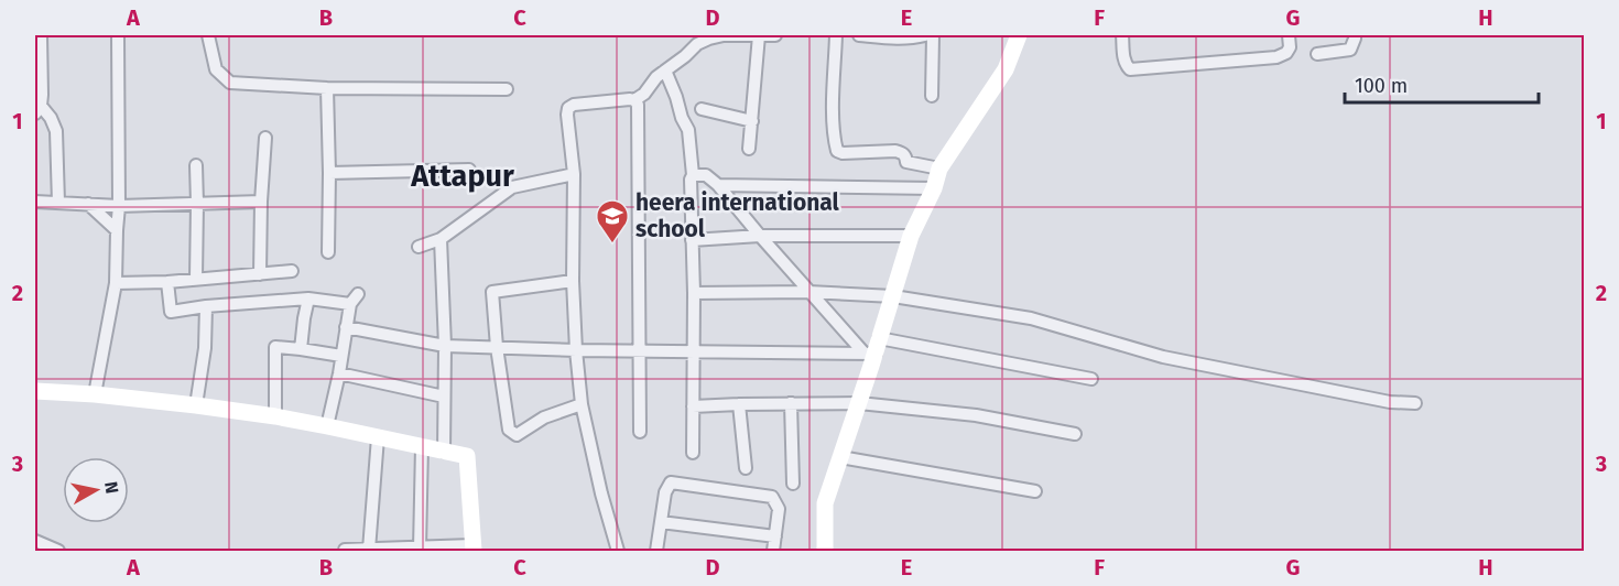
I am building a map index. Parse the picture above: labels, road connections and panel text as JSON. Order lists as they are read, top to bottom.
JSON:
{
  "districts": ["Attapur"],
  "places": {
    "school or university": ["heera international school"]
  },
  "scale_bar": "100 m",
  "north": "right",
  "grid": {
    "columns": [
      "A",
      "B",
      "C",
      "D",
      "E",
      "F",
      "G",
      "H"
    ],
    "rows": ["1", "2", "3"]
  }
}
